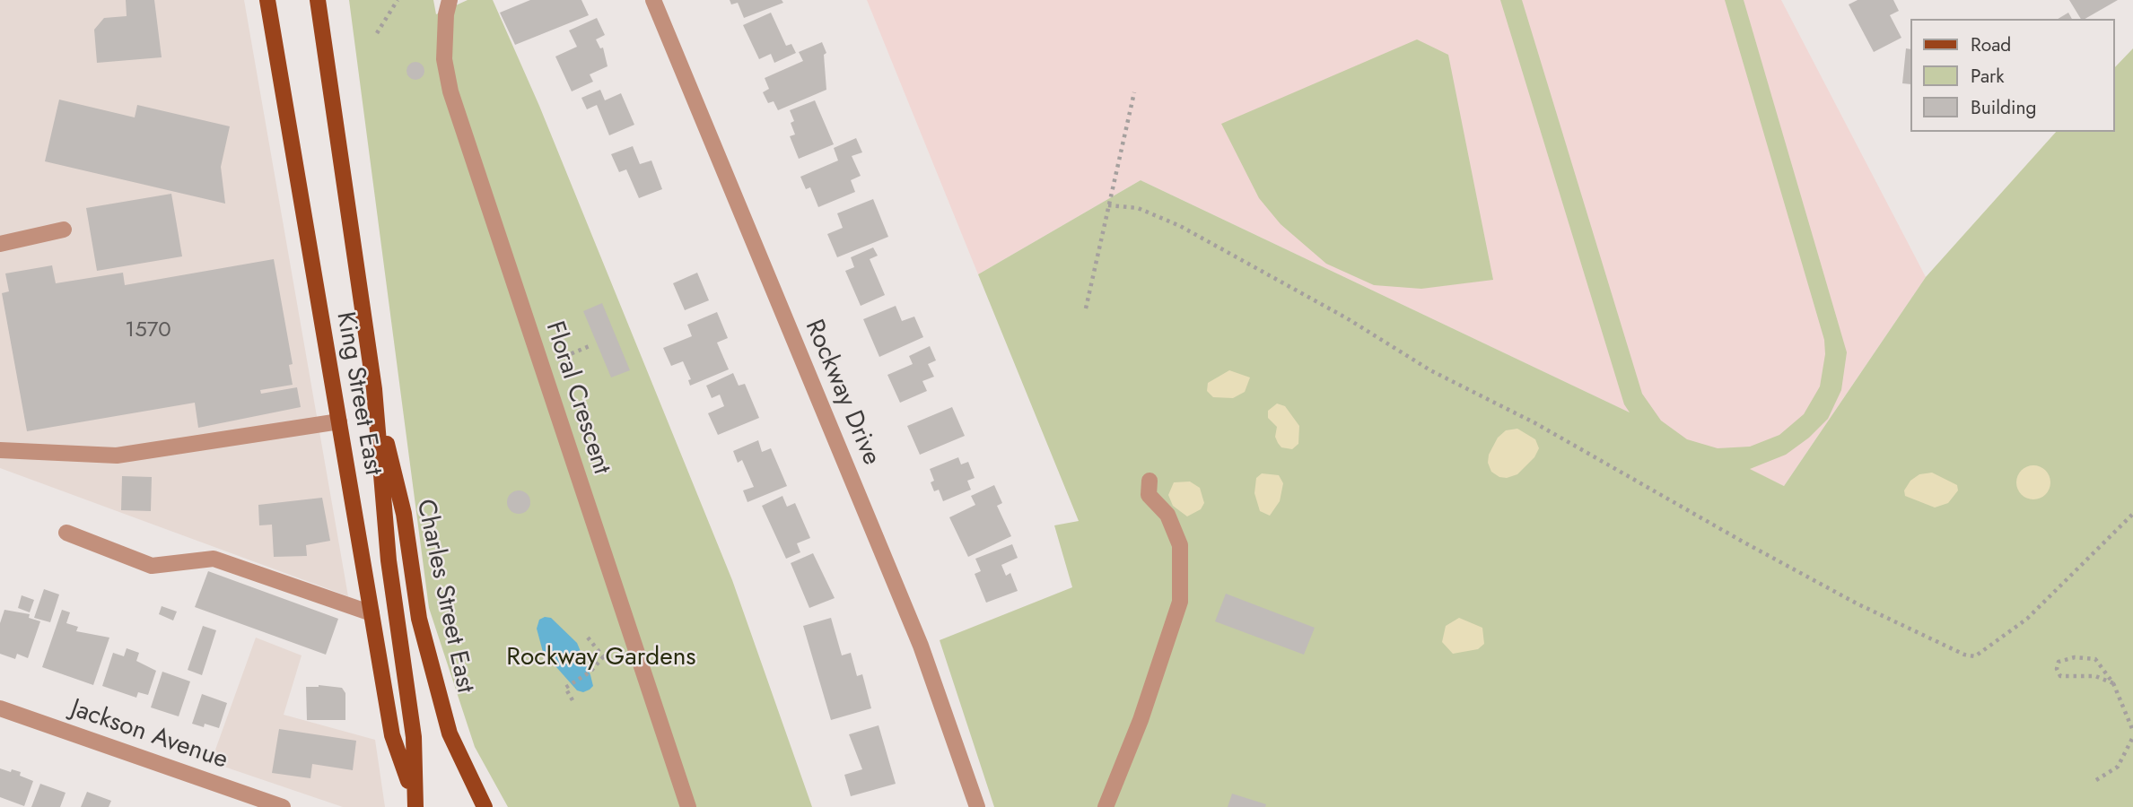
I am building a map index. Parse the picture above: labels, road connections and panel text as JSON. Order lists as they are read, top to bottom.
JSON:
{
  "streets": {
    "main road": ["King Street East", "Charles Street East"],
    "street": ["Rockway Drive", "Floral Crescent", "Jackson Avenue"]
  },
  "crossings": [
    ["King Street East", "Charles Street East"]
  ],
  "parks": ["Rockway Gardens"],
  "house_numbers": ["1570"],
  "legend": ["Road", "Park", "Building"]
}
